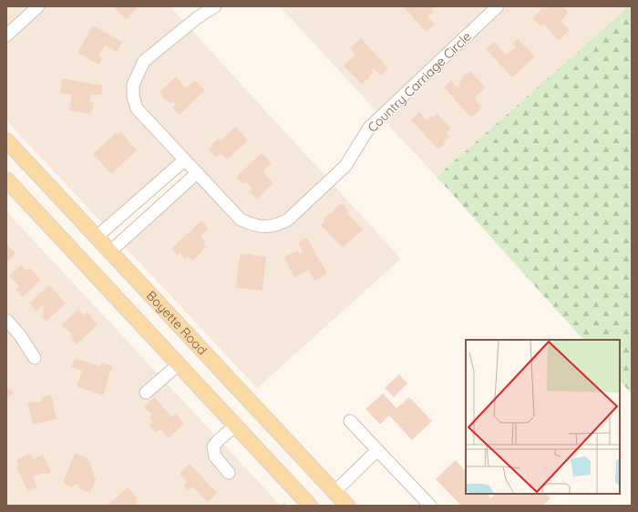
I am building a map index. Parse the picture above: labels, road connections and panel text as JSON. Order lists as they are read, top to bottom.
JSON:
{
  "streets": {
    "main road": ["Boyette Road"],
    "street": ["Country Carriage Circle"]
  }
}
